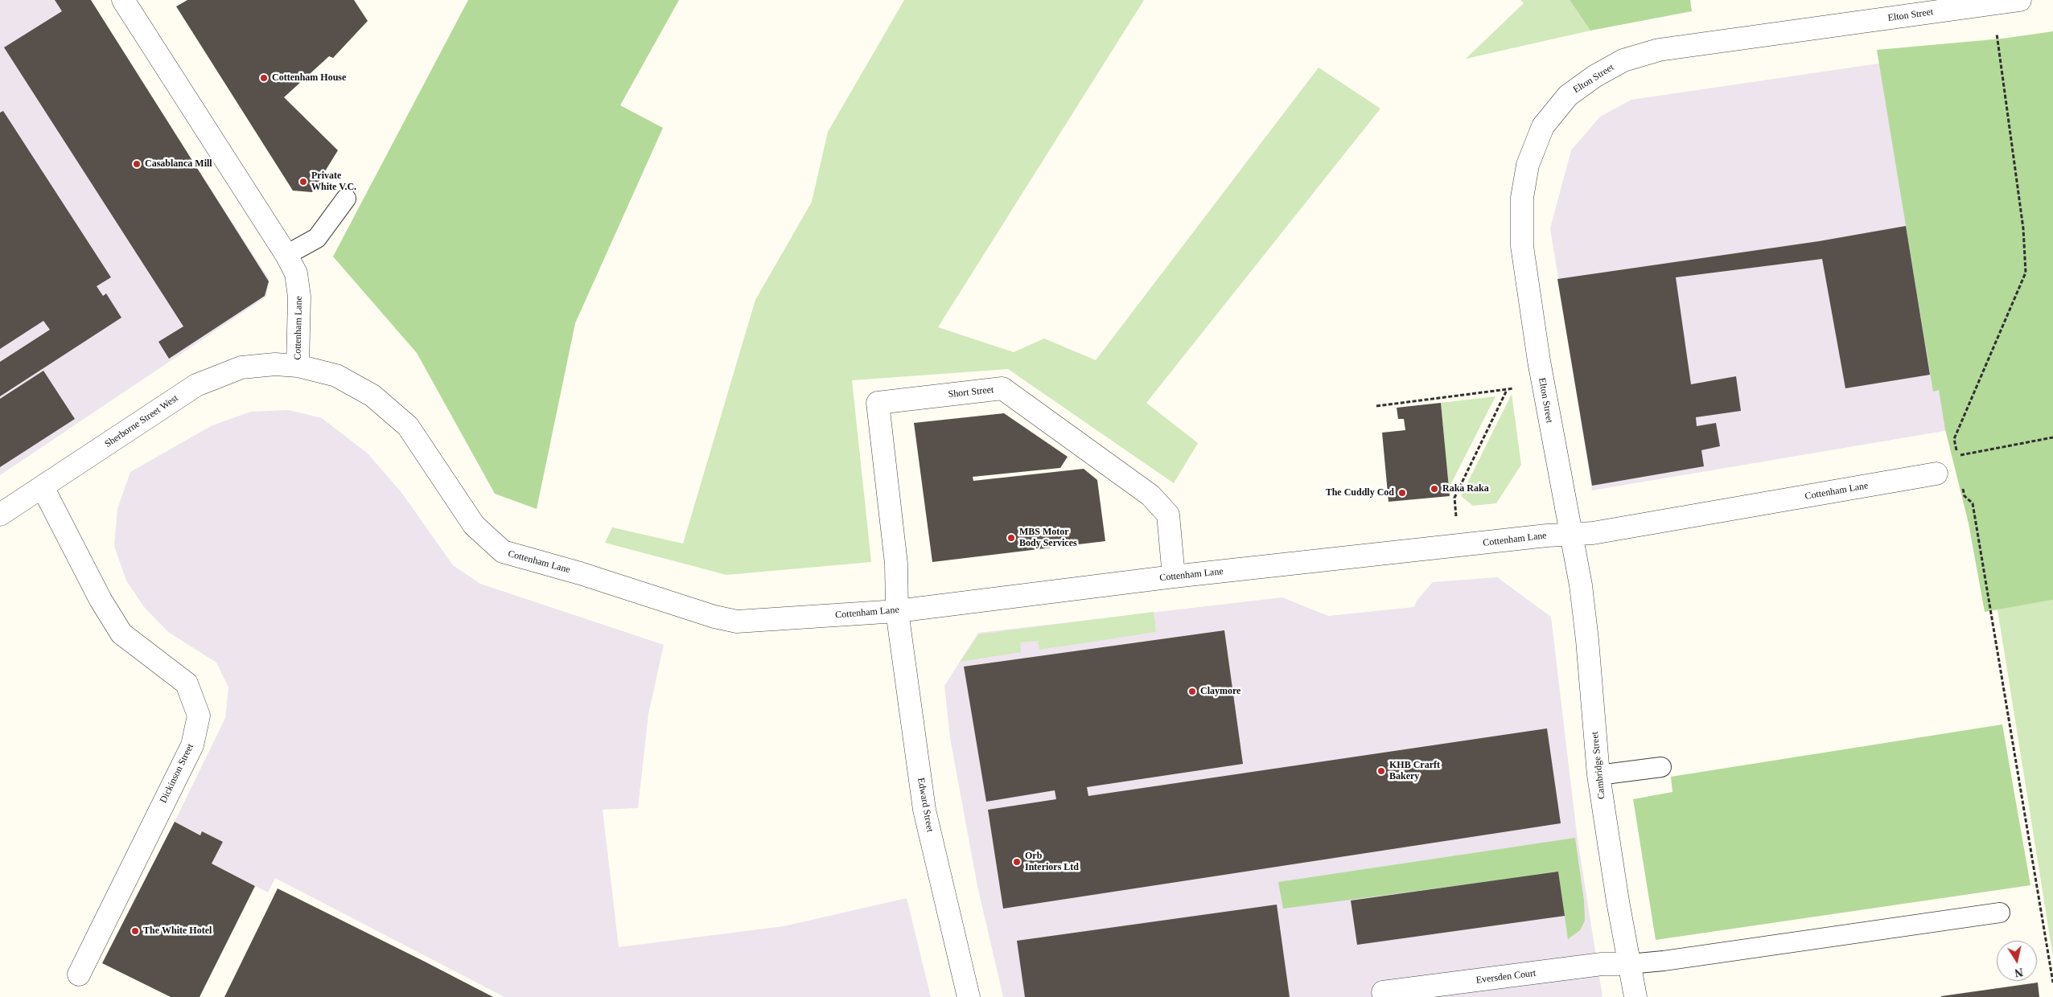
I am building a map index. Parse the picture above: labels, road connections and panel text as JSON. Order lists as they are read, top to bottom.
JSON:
{
  "streets": {
    "street": [
      "Elton Street",
      "Cottenham Lane",
      "Short Street",
      "Sherborne Street West",
      "Cambridge Street",
      "Dickinson Street",
      "Edward Street",
      "Eversden Court"
    ]
  },
  "crossings": [
    ["Elton Street", "Cottenham Lane"],
    ["Elton Street", "Cambridge Street"],
    ["Cottenham Lane", "Short Street"],
    ["Cottenham Lane", "Sherborne Street West"],
    ["Cottenham Lane", "Cambridge Street"],
    ["Cottenham Lane", "Edward Street"],
    ["Short Street", "Edward Street"],
    ["Sherborne Street West", "Dickinson Street"],
    ["Cambridge Street", "Eversden Court"]
  ],
  "places": [
    "Cottenham House",
    "Casablanca Mill",
    "Private White V.C.",
    "Raka Raka",
    "The Cuddly Cod",
    "MBS Motor Body Services",
    "Claymore",
    "KHB Crarft Bakery",
    "Orb Interiors Ltd",
    "The White Hotel"
  ],
  "north": "bottom"
}
